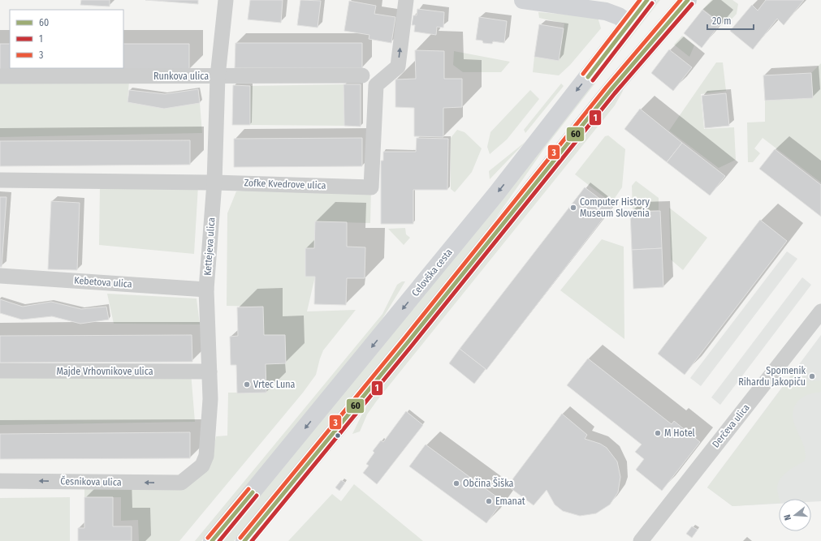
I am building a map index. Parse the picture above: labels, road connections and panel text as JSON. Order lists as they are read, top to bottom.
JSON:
{
  "streets": {
    "main road": ["Celovška cesta"],
    "street": [
      "Runkova ulica",
      "Zofke Kvedrove ulica",
      "Kettejeva ulica",
      "Kebetova ulica",
      "Majde Vrhovnikove ulica",
      "Derčeva ulica",
      "Česnikova ulica"
    ]
  },
  "crossings": [
    ["Runkova ulica", "Kettejeva ulica"],
    ["Zofke Kvedrove ulica", "Kettejeva ulica"],
    ["Kettejeva ulica", "Kebetova ulica"],
    ["Kettejeva ulica", "Majde Vrhovnikove ulica"],
    ["Kettejeva ulica", "Česnikova ulica"]
  ],
  "one_way": ["Česnikova ulica"],
  "places": [
    "Computer History Museum Slovenia",
    "Spomenik Rihardu Jakopiču",
    "Vrtec Luna",
    "M Hotel",
    "Občina Šiška",
    "Emanat"
  ],
  "lines": ["transit line 60", "transit line 3", "transit line 1"],
  "legend": ["60", "1", "3"],
  "scale_bar": "20 m",
  "north": "left"
}
